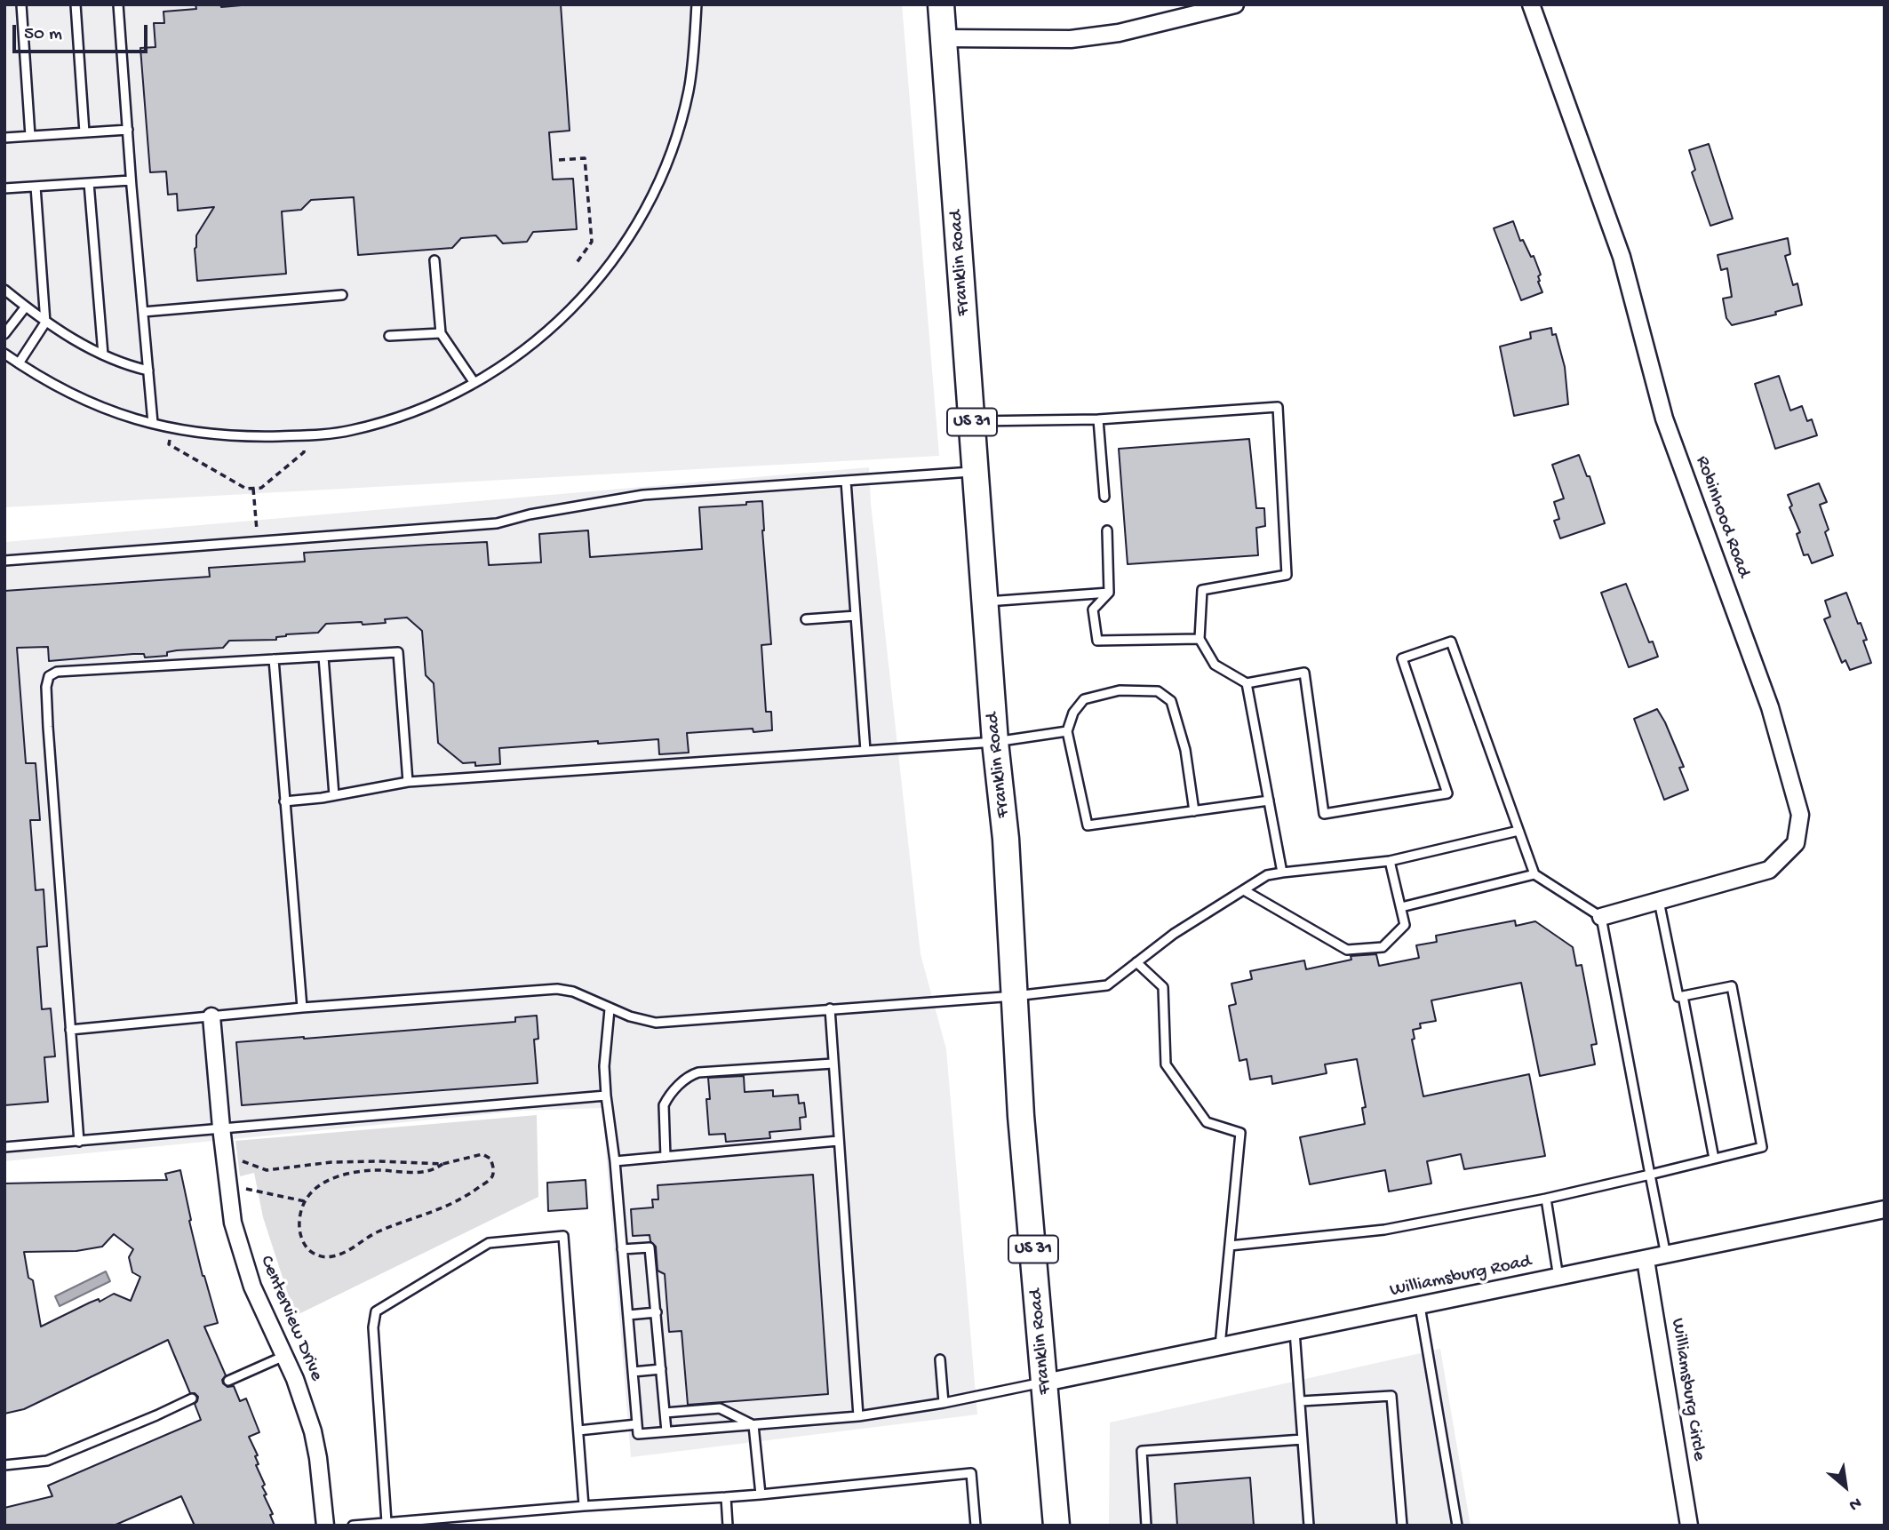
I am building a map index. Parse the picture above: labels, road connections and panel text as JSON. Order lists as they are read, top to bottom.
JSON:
{
  "streets": {
    "main road": ["Franklin Road", "US 31"],
    "street": [
      "Robinhood Road",
      "Williamsburg Road",
      "Centerview Drive",
      "Williamsburg Circle"
    ]
  },
  "crossings": [
    ["Franklin Road", "Williamsburg Road"],
    ["Williamsburg Road", "Williamsburg Circle"]
  ],
  "scale_bar": "50 m",
  "north": "bottom right"
}
